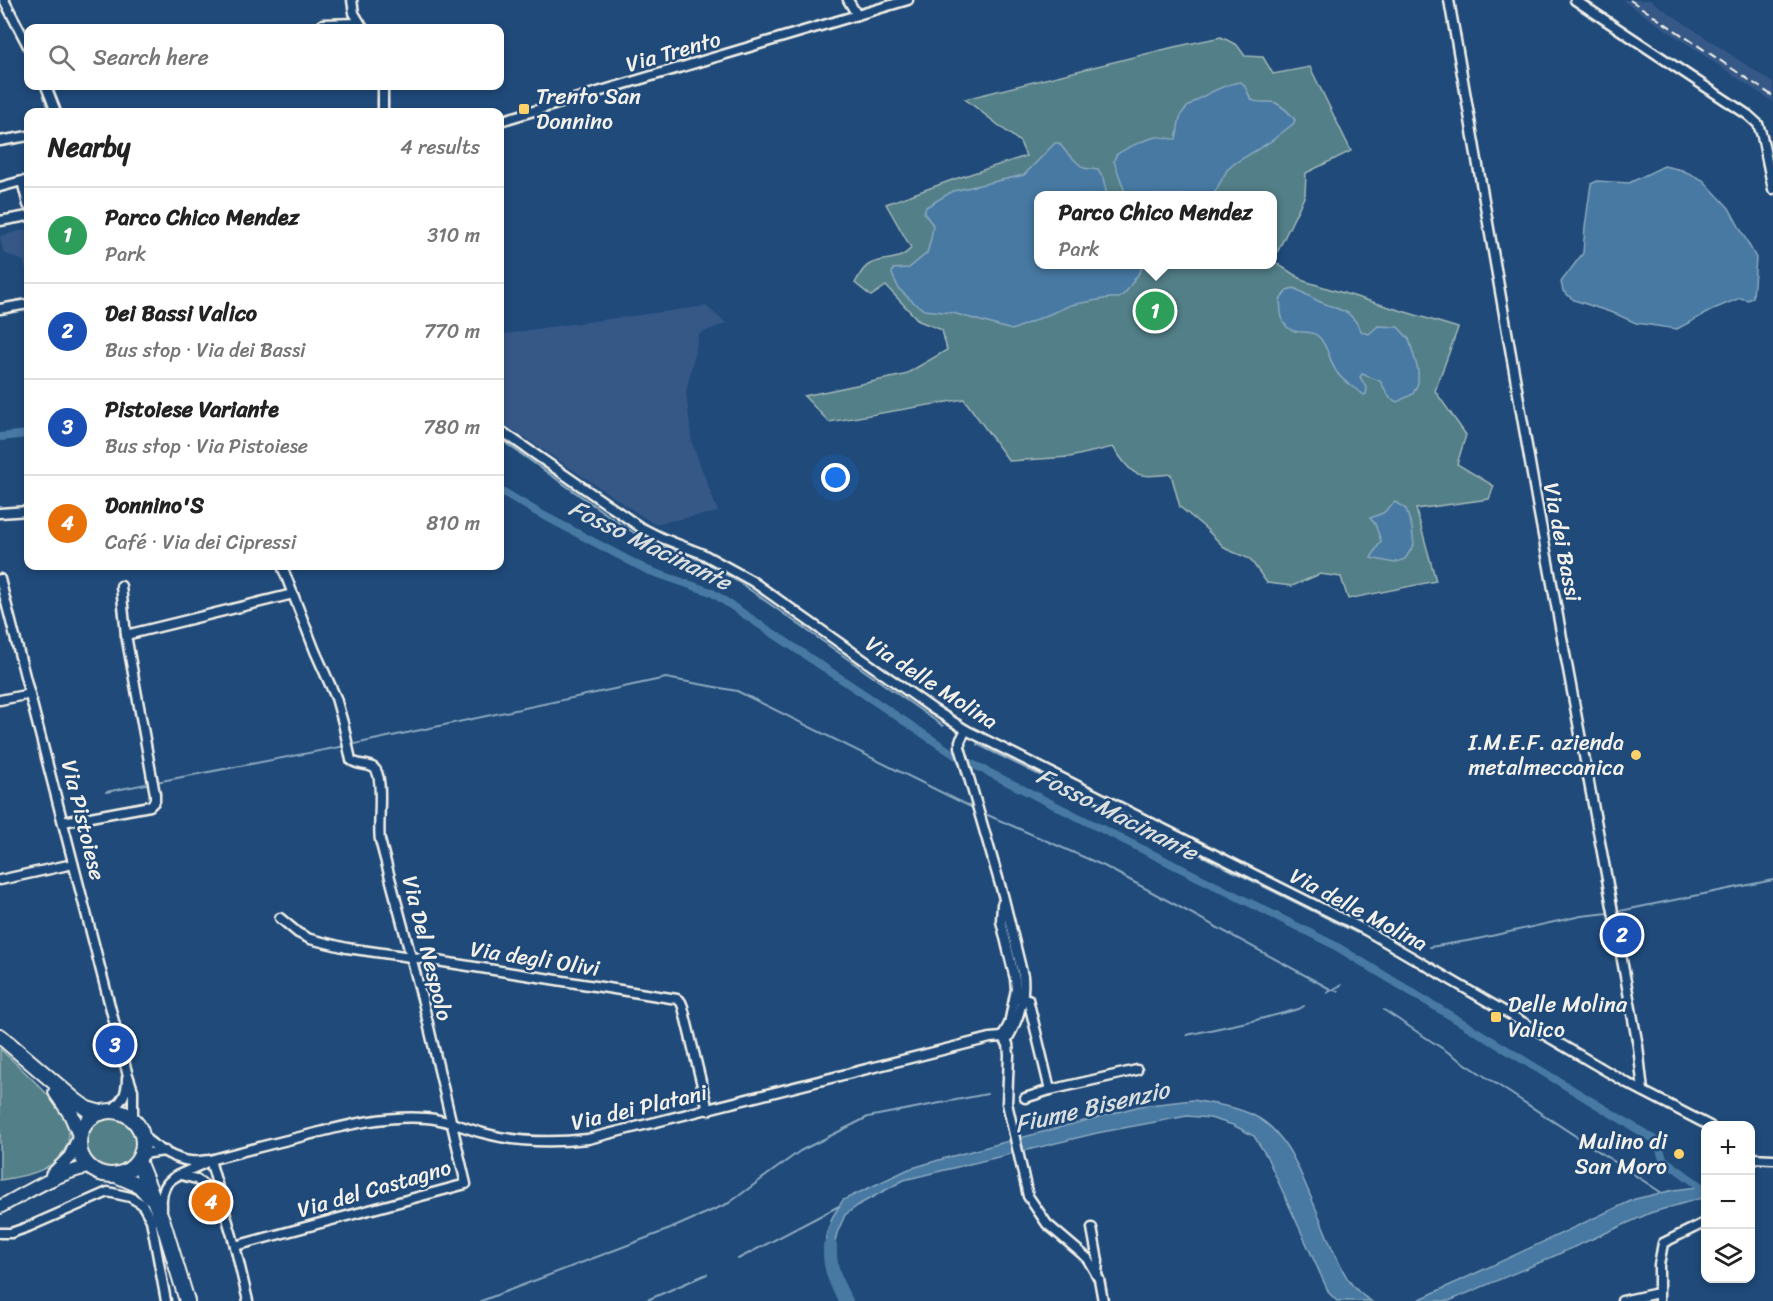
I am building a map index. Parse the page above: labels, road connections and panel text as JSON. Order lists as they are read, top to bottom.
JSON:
{
  "streets": {
    "main road": ["Via Pistoiese"],
    "street": [
      "Via Trento",
      "Via dei Bassi",
      "Via delle Molina",
      "Via Del Nespolo",
      "Via degli Olivi",
      "Via dei Platani",
      "Via del Castagno"
    ]
  },
  "crossings": [
    ["Via dei Bassi", "Via delle Molina"],
    ["Via Pistoiese", "Via dei Platani"],
    ["Via Del Nespolo", "Via degli Olivi"],
    ["Via Del Nespolo", "Via dei Platani"],
    ["Via Del Nespolo", "Via del Castagno"],
    ["Via degli Olivi", "Via dei Platani"],
    ["Via dei Platani", "Via del Castagno"]
  ],
  "water": ["Fosso Macinante", "Fiume Bisenzio"],
  "places": {
    "transit": ["Trento San Donnino", "Delle Molina Valico"],
    "other": ["I.M.E.F. azienda metalmeccanica", "Mulino di San Moro"]
  },
  "page": {
    "search": "Search here",
    "heading": ["Nearby", "4 results"],
    "list": [
      {
        "mark": "1",
        "name": "Parco Chico Mendez",
        "note": "Park",
        "value": "310 m"
      },
      {
        "mark": "2",
        "name": "Dei Bassi Valico",
        "note": "Bus stop · Via dei Bassi",
        "value": "770 m"
      },
      {
        "mark": "3",
        "name": "Pistoiese Variante",
        "note": "Bus stop · Via Pistoiese",
        "value": "780 m"
      },
      {
        "mark": "4",
        "name": "Donnino'S",
        "note": "Café · Via dei Cipressi",
        "value": "810 m"
      }
    ],
    "popup": ["Parco Chico Mendez", "Park"],
    "pins": [
      "1",
      "2",
      "3",
      "4"
    ],
    "map_buttons": ["+", "−"]
  }
}
